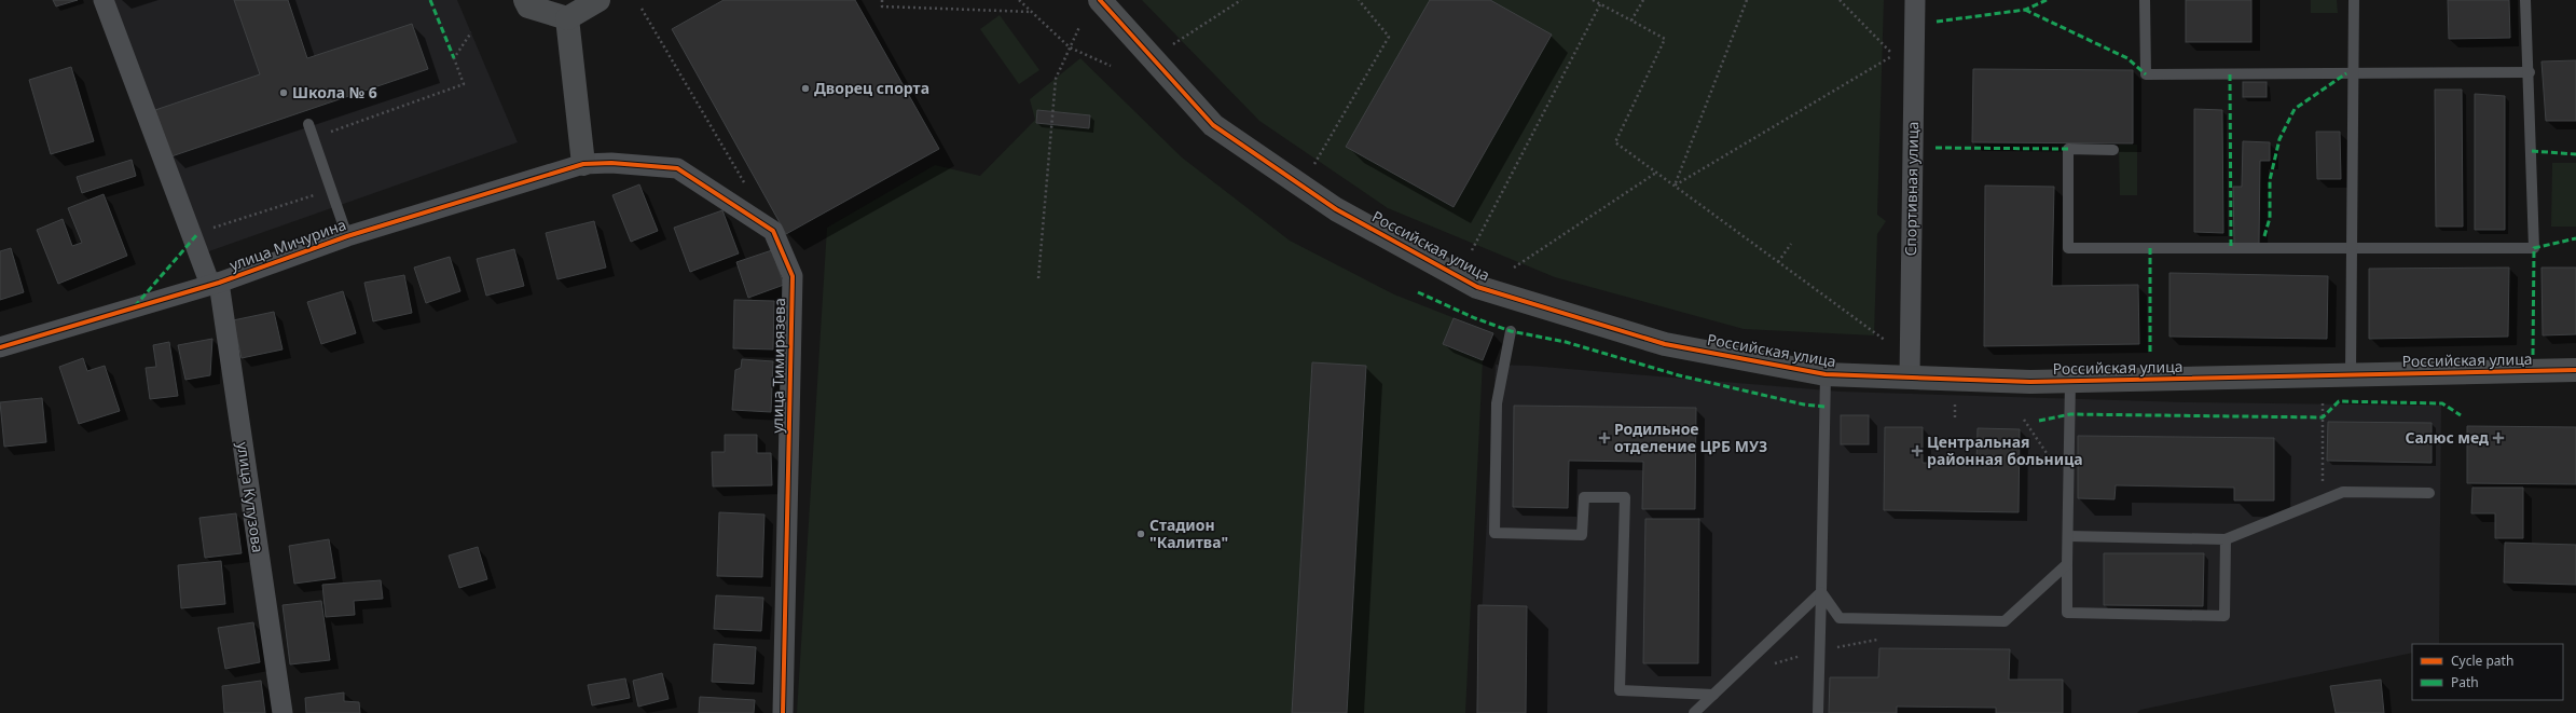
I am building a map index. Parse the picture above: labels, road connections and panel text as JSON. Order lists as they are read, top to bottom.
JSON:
{
  "streets": {
    "street": [
      "Спортивная улица",
      "улица Мичурина",
      "Российская улица",
      "улица Тимирязева",
      "улица Кутузова"
    ]
  },
  "crossings": [
    ["Спортивная улица", "Российская улица"],
    ["улица Мичурина", "улица Тимирязева"],
    ["улица Мичурина", "улица Кутузова"]
  ],
  "places": {
    "other": ["Дворец спорта", "Школа № 6", "Стадион \"Калитва\""],
    "health": ["Родильное отделение ЦРБ МУЗ", "Салюc мед", "Центральная районная больница"]
  },
  "legend": ["Cycle path", "Path"]
}
